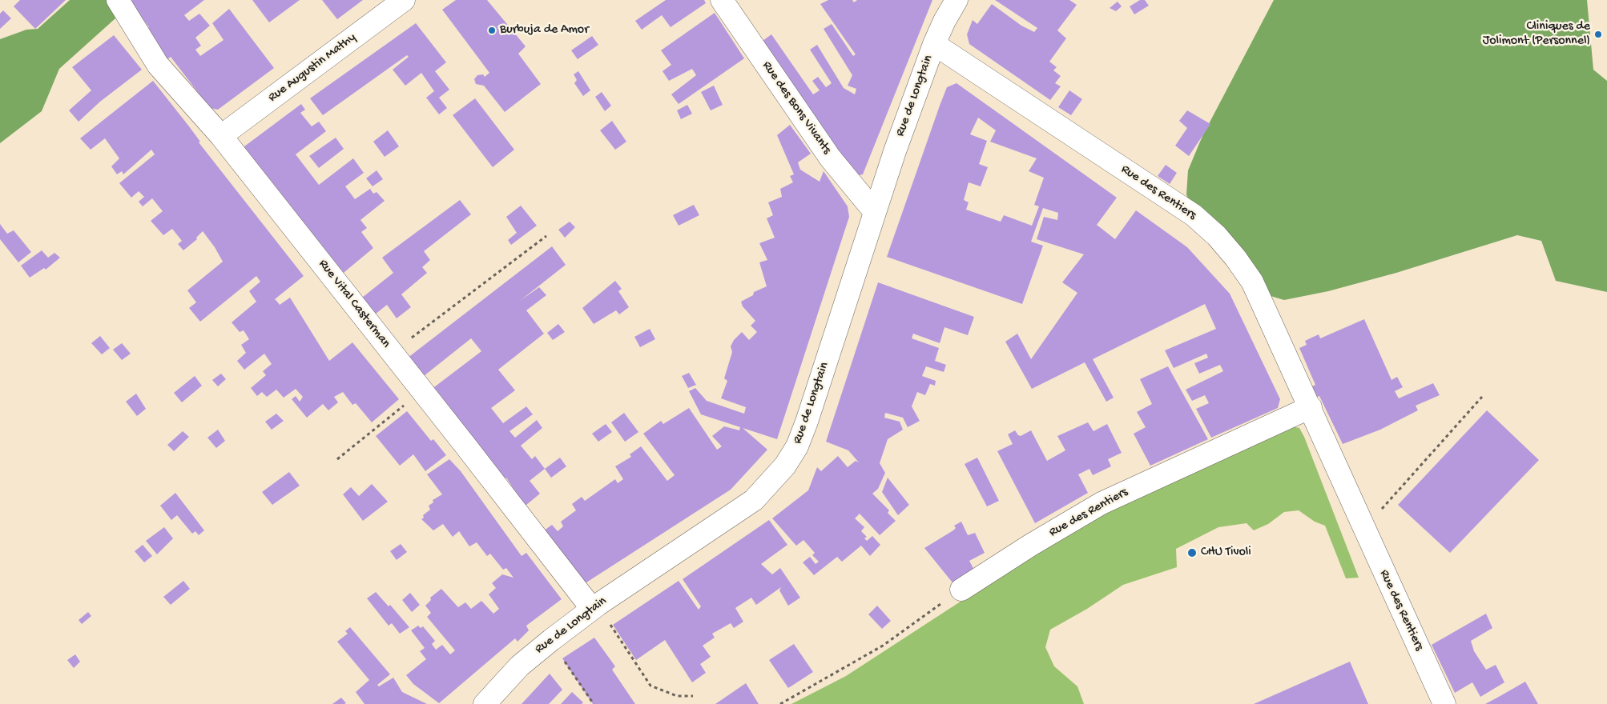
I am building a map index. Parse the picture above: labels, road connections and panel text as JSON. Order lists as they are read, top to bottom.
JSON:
{
  "streets": {
    "street": [
      "Rue Augustin Mathy",
      "Rue de Longtain",
      "Rue des Bons Vivants",
      "Rue des Rentiers",
      "Rue Vital Casterman"
    ]
  },
  "crossings": [
    ["Rue Augustin Mathy", "Rue Vital Casterman"],
    ["Rue de Longtain", "Rue des Bons Vivants"],
    ["Rue de Longtain", "Rue des Rentiers"],
    ["Rue de Longtain", "Rue Vital Casterman"]
  ],
  "places": ["Burbuja de Amor", "Cliniques de Jolimont (Personnel)", "CHU Tivoli"]
}
